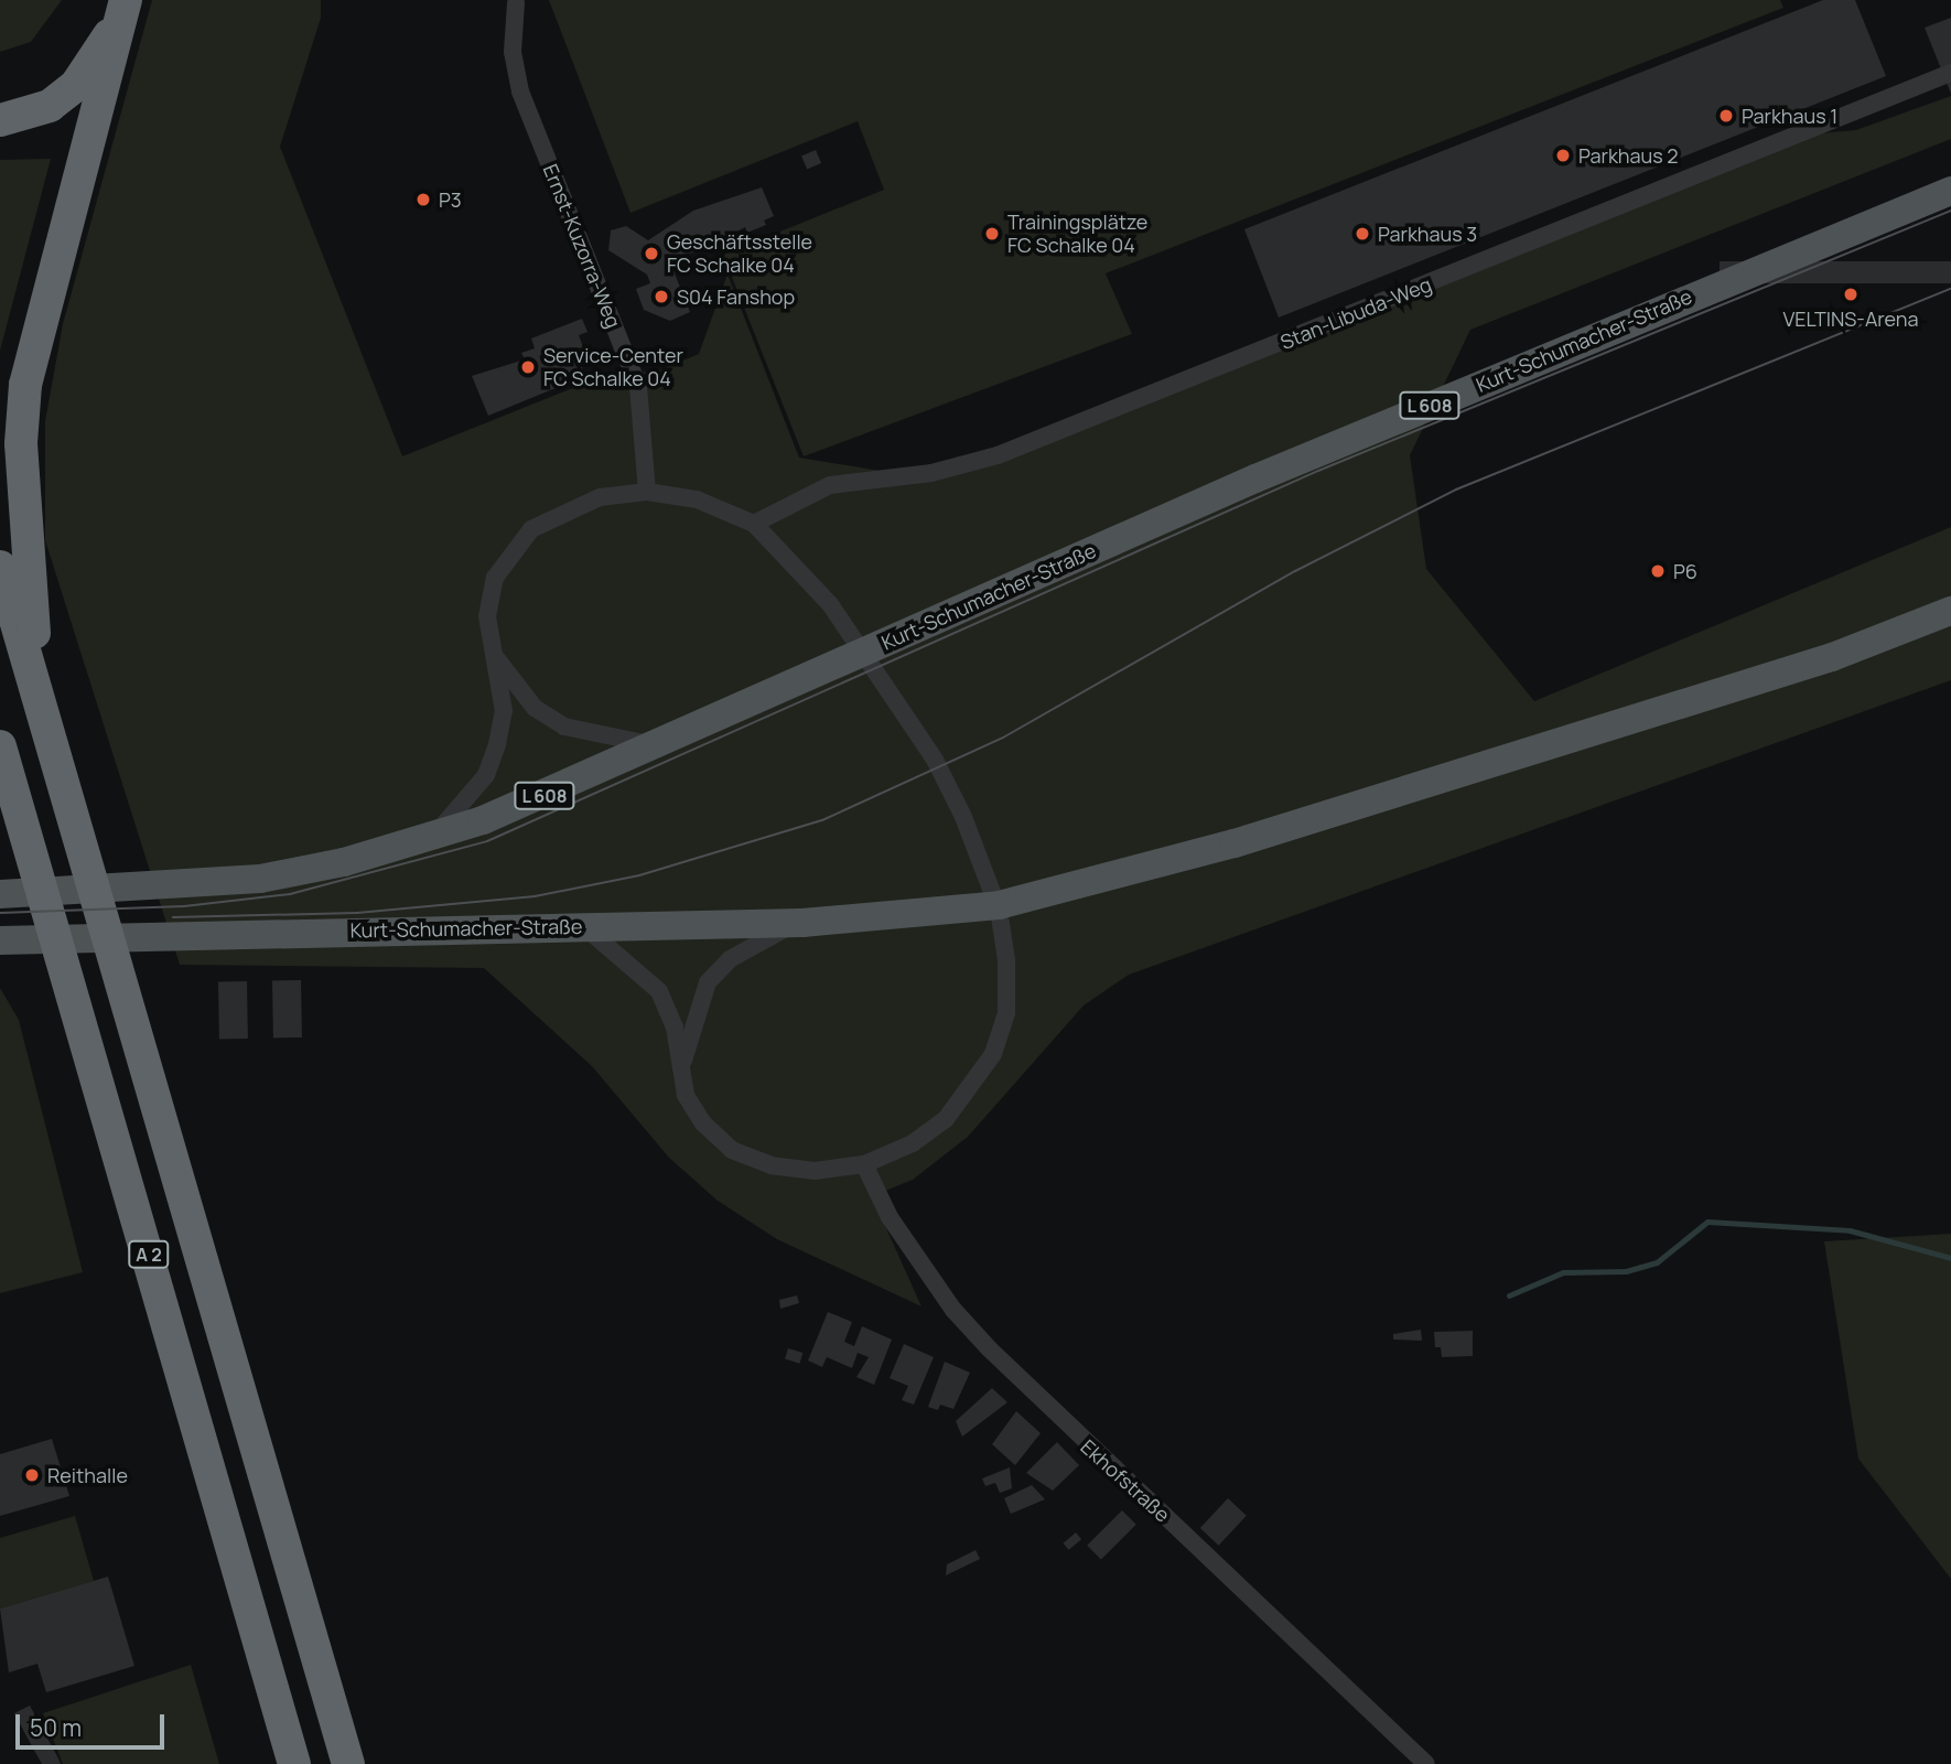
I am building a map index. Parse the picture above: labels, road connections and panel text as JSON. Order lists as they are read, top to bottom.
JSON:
{
  "streets": {
    "highway": ["A 2"],
    "main road": ["Kurt-Schumacher-Straße", "L 608"],
    "street": ["Ernst-Kuzorra-Weg", "Stan-Libuda-Weg", "Ekhofstraße"]
  },
  "places": [
    "Parkhaus 1",
    "Parkhaus 2",
    "P3",
    "Trainingsplätze FC Schalke 04",
    "Parkhaus 3",
    "Geschäftsstelle FC Schalke 04",
    "VELTINS-Arena",
    "S04 Fanshop",
    "Service-Center FC Schalke 04",
    "P6",
    "Reithalle"
  ],
  "scale_bar": "50 m"
}
